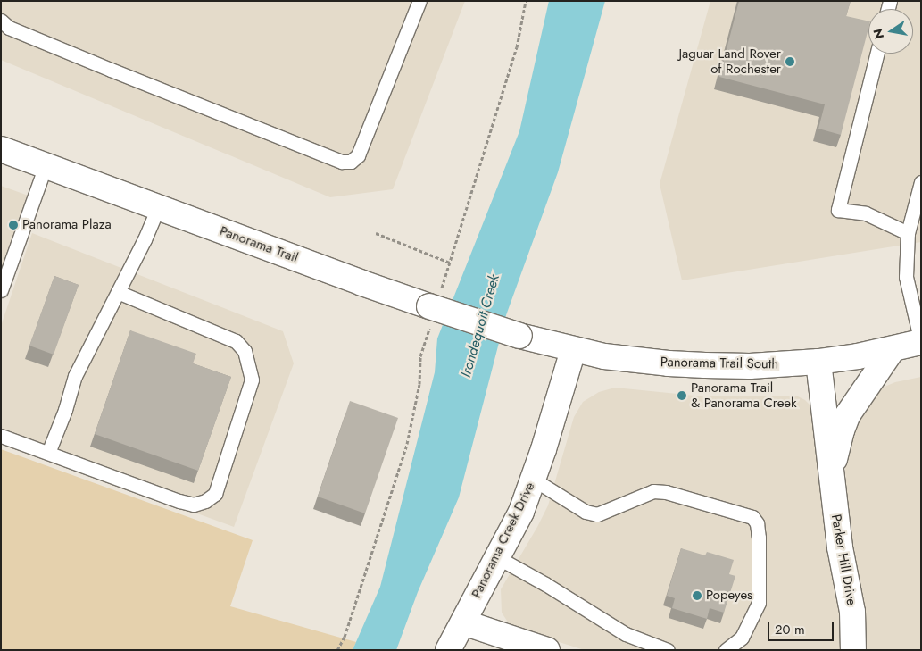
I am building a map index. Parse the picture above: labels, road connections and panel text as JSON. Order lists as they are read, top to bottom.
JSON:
{
  "streets": {
    "main road": [
      "Panorama Trail",
      "Panorama Trail South",
      "Panorama Creek Drive",
      "Parker Hill Drive"
    ]
  },
  "crossings": [
    ["Panorama Trail", "Panorama Trail South"],
    ["Panorama Trail South", "Panorama Creek Drive"],
    ["Panorama Trail South", "Parker Hill Drive"]
  ],
  "water": ["Irondequoit Creek"],
  "places": [
    "Jaguar Land Rover of Rochester",
    "Panorama Plaza",
    "Panorama Trail & Panorama Creek",
    "Popeyes"
  ],
  "scale_bar": "20 m",
  "north": "left"
}
